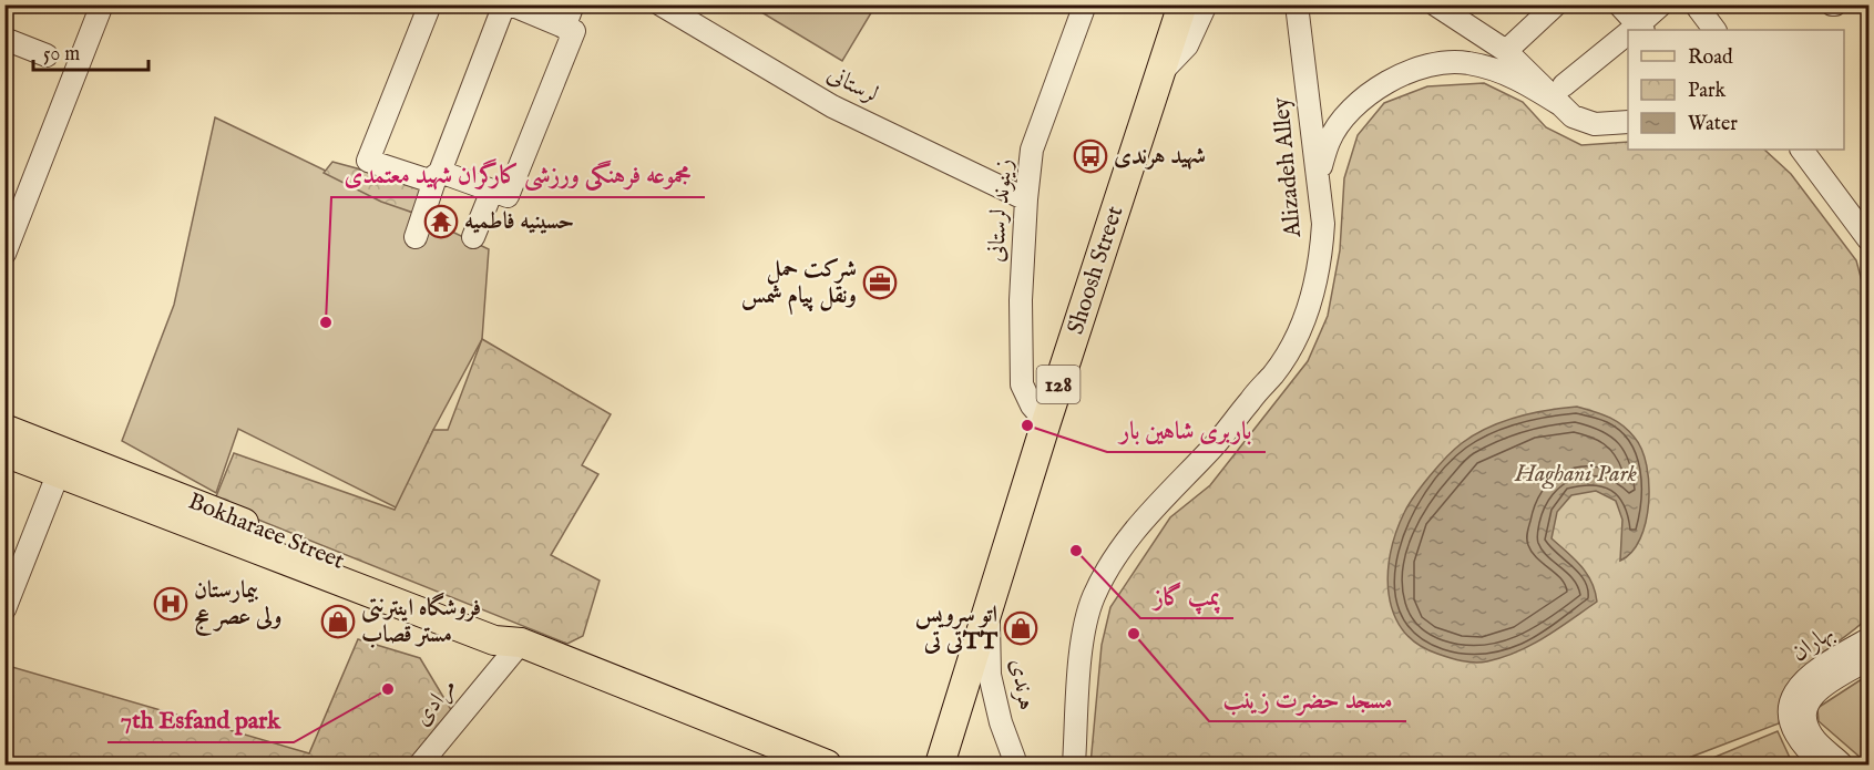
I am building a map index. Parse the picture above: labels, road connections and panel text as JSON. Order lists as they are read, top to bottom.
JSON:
{
  "streets": {
    "main road": ["Shoosh Street", "128", "Bokharaee Street"],
    "street": [
      "لرستانی",
      "Alizadeh Alley",
      "زینوند لرستانی",
      "بهاران",
      "هرندی",
      "مرادی"
    ]
  },
  "crossings": [
    ["لرستانی", "زینوند لرستانی"],
    ["زینوند لرستانی", "Shoosh Street"],
    ["Shoosh Street", "هرندی"],
    ["Bokharaee Street", "مرادی"]
  ],
  "parks": ["Haghani Park"],
  "places": {
    "bus stop": ["شهید هرندی"],
    "temple": ["حسینیه فاطمیه"],
    "office": ["شرکت حمل ونقل پیام شمس"],
    "other": [
      "مجموعه فرهنگی ورزشی کارگران شهید معتمدی",
      "باربری شاهین بار",
      "پمپ گاز",
      "مسجد حضرت زینب",
      "7th Esfand park"
    ],
    "hospital": ["بیمارستان ولی عصر عج"],
    "shop": ["فروشگاه اینترنتی مستر قصاب", "اتو سرویس تی تیTT"]
  },
  "legend": ["Road", "Park", "Water"],
  "scale_bar": "50 m"
}
